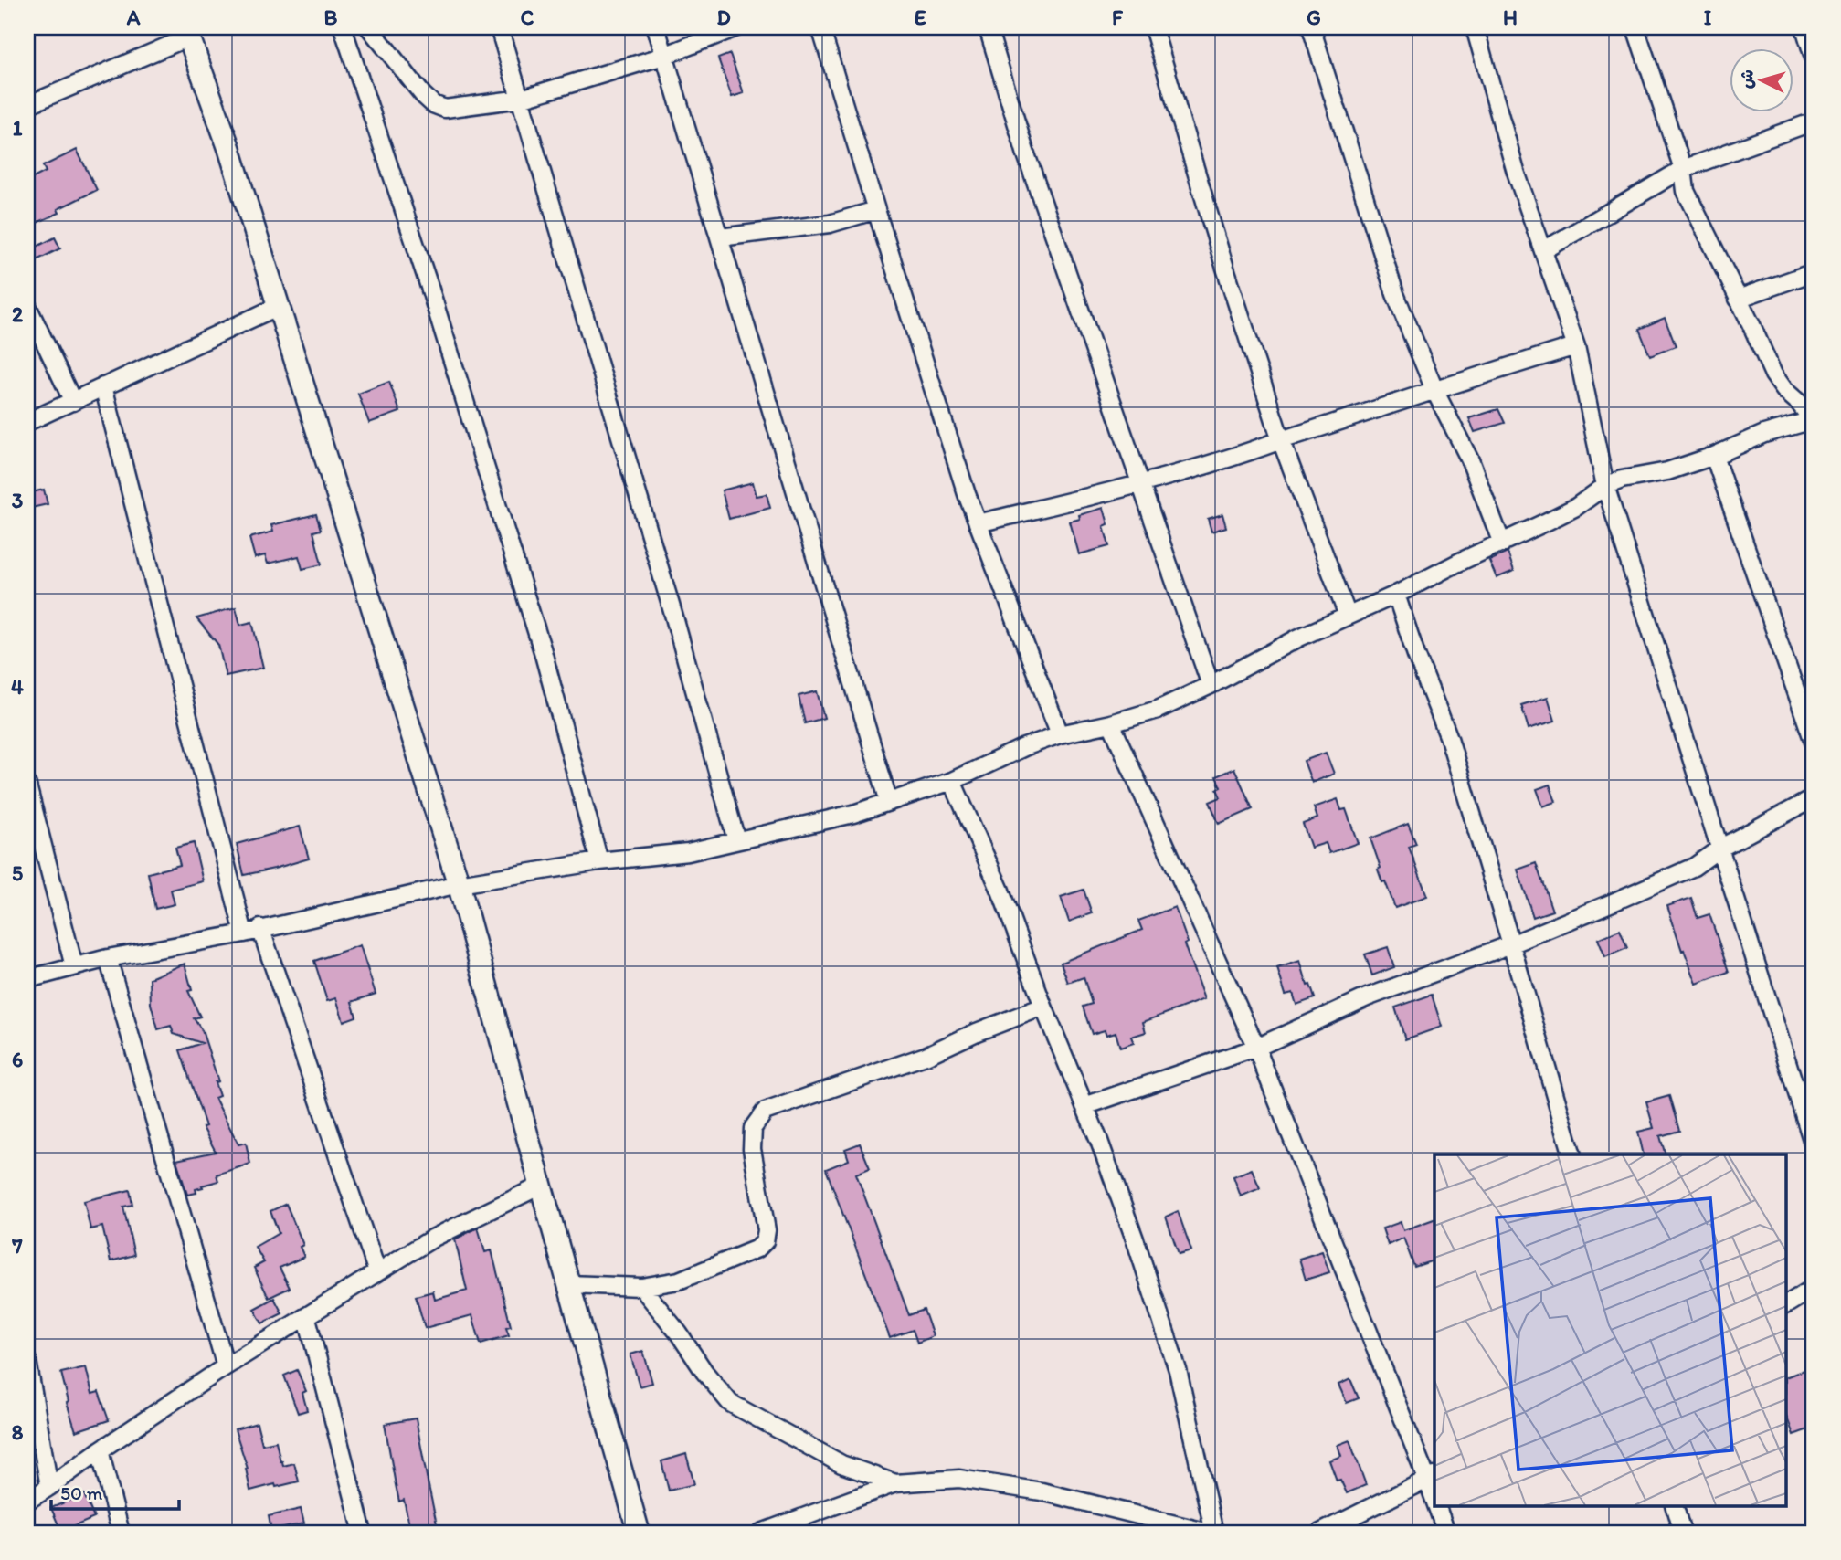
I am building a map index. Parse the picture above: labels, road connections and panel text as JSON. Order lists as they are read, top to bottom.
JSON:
{
  "scale_bar": "50 m",
  "north": "left",
  "grid": {
    "columns": [
      "A",
      "B",
      "C",
      "D",
      "E",
      "F",
      "G",
      "H",
      "I"
    ],
    "rows": [
      "1",
      "2",
      "3",
      "4",
      "5",
      "6",
      "7",
      "8"
    ]
  }
}
